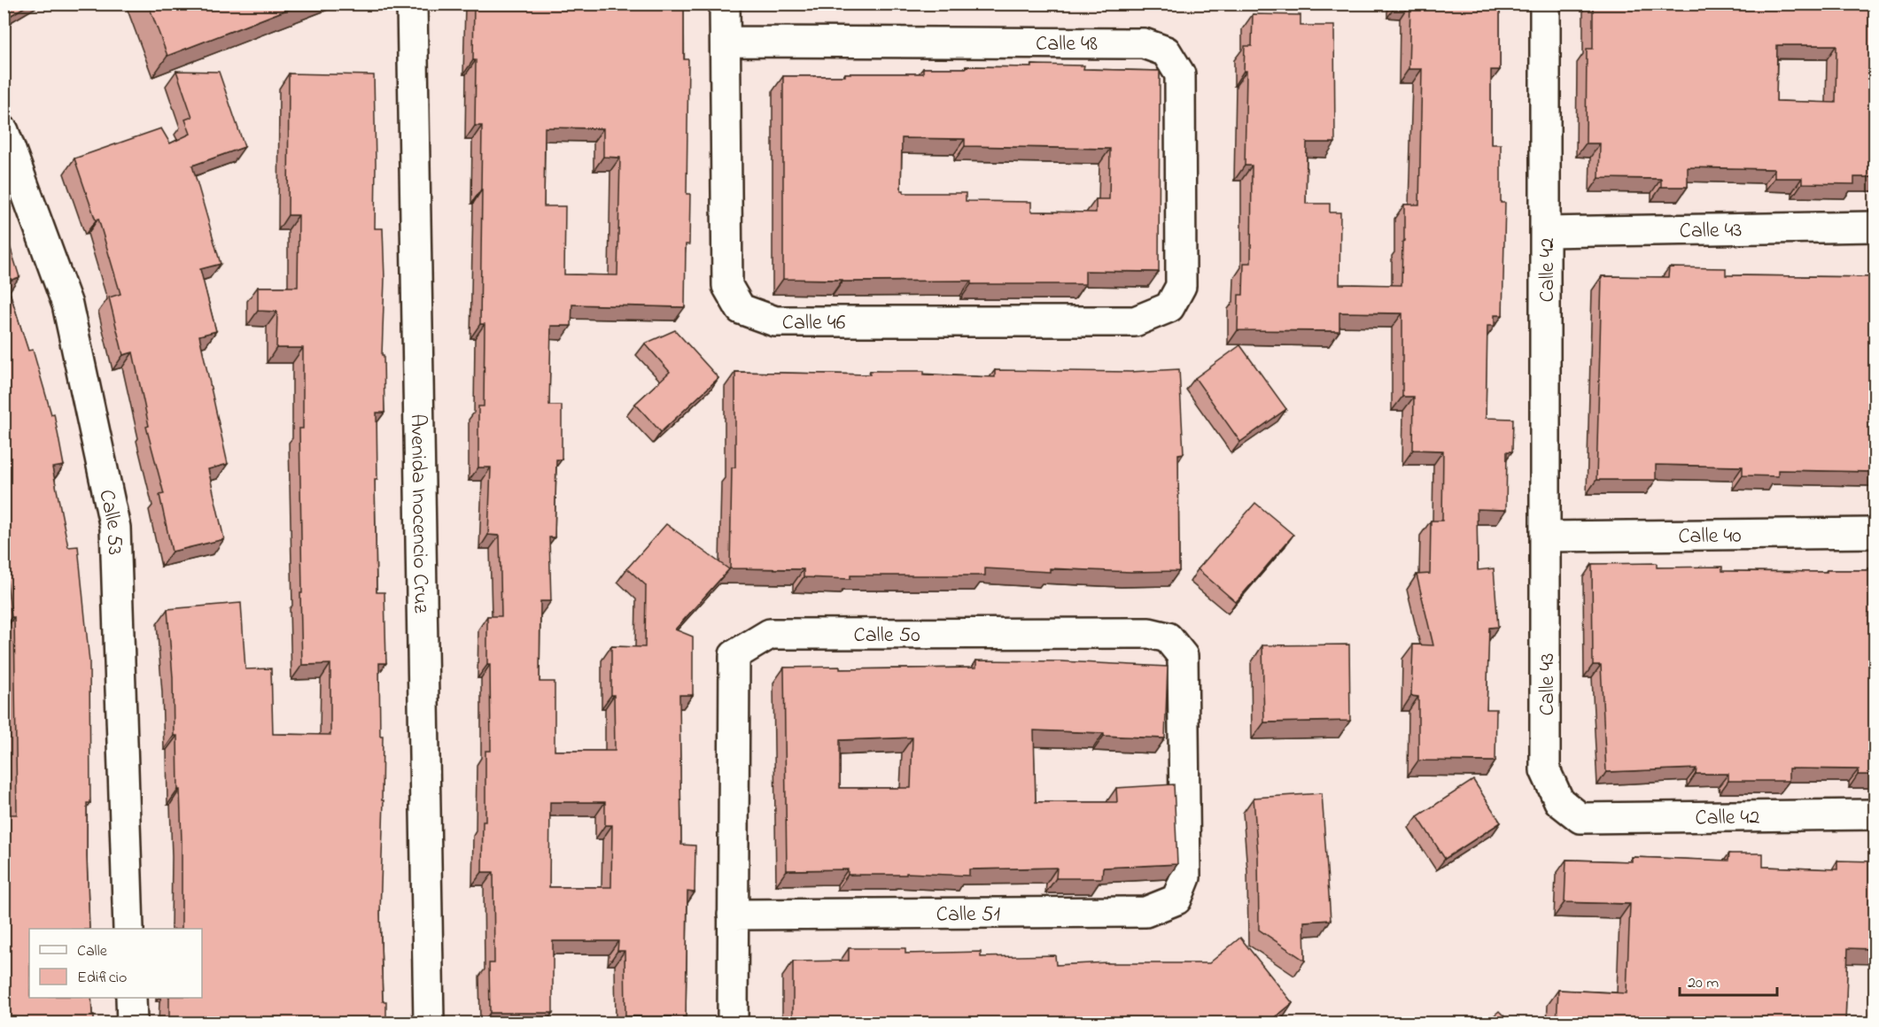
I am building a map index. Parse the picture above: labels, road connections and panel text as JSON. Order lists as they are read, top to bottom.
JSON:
{
  "streets": {
    "street": [
      "Calle 48",
      "Calle 43",
      "Calle 42",
      "Calle 46",
      "Avenida Inocencio Cruz",
      "Calle 53",
      "Calle 40",
      "Calle 50",
      "Calle 51"
    ]
  },
  "crossings": [
    ["Calle 48", "Calle 46"],
    ["Calle 43", "Calle 42"],
    ["Calle 43", "Calle 40"],
    ["Calle 42", "Calle 40"],
    ["Calle 50", "Calle 51"]
  ],
  "legend": ["Calle", "Edificio"],
  "scale_bar": "20 m"
}
